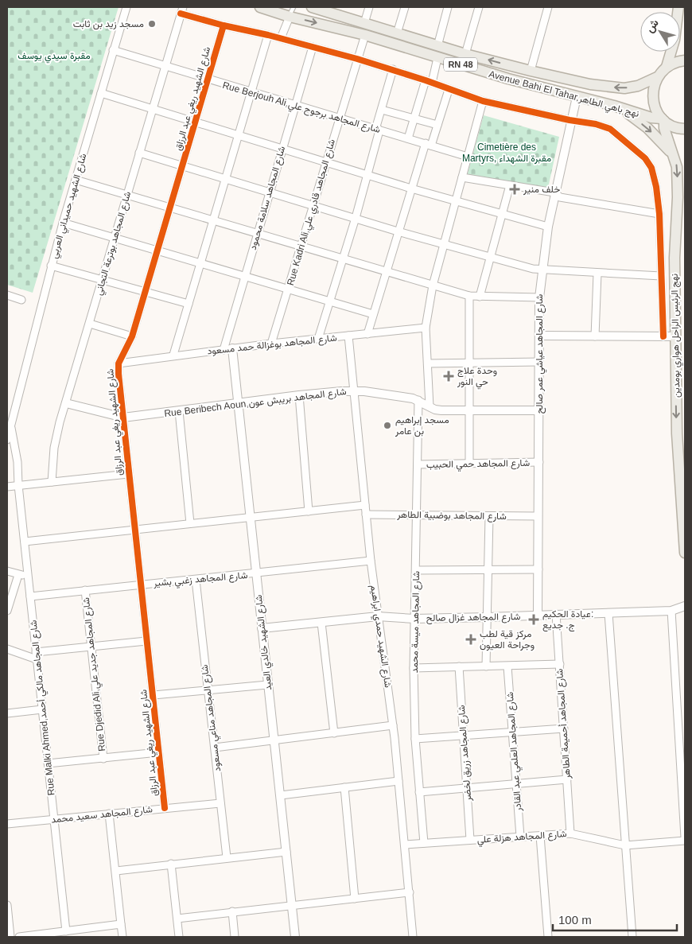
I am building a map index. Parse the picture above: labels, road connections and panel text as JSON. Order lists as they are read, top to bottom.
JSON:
{
  "streets": {
    "main road": ["RN 48", "Avenue Bahi El Tahar,نهج باهي الطاهر", "نهج الرئيس الراحل هواري بومدين"],
    "street": [
      "شارع الشهيد ريغي عبد الرزاق",
      "Rue Berjouh Ali,شارع المجاهد برجوح علي",
      "شارع المجاهد سلامة محمود",
      "شارع الشهيد حميداني العربي",
      "Rue Kadri Ali,شارع المجاهد قادري علي",
      "شارع المجاهد بوترعة التجاني",
      "شارع المجاهد بوغزالة حمد مسعود",
      "شارع المجاهد عياشي عمر صالح",
      "Rue Beribech Aoun,شارع المجاهد بريبش عون",
      "شارع المجاهد حمي الحبيب",
      "شارع المجاهد بوضبية الطاهر",
      "شارع المجاهد زغبي بشير",
      "شارع المجاهد غزال صالح",
      "شارع المجاهد ميسة محمد",
      "شارع الشهيد حمدي ابراهيم",
      "شارع الشهيد خالدي العيد",
      "Rue Djedid Ali,شارع المجاهد جديد علي",
      "Rue Malki Ahmed,شارع المجاهد مالكي أحمد",
      "شارع المجاهد مناعي مسعود",
      "شارع المجاهد أحميمة الطاهر",
      "شارع المجاهد العلمي عبد القادر",
      "شارع المجاهد زريق لخضر",
      "شارع المجاهد سعيد محمد",
      "شارع المجاهد هزلة علي"
    ]
  },
  "crossings": [
    ["Avenue Bahi El Tahar,نهج باهي الطاهر", "Rue Kadri Ali,شارع المجاهد قادري علي"],
    ["Avenue Bahi El Tahar,نهج باهي الطاهر", "نهج الرئيس الراحل هواري بومدين"],
    ["Avenue Bahi El Tahar,نهج باهي الطاهر", "شارع المجاهد عياشي عمر صالح"],
    ["شارع الشهيد ريغي عبد الرزاق", "Rue Berjouh Ali,شارع المجاهد برجوح علي"],
    ["شارع الشهيد ريغي عبد الرزاق", "شارع المجاهد بوغزالة حمد مسعود"],
    ["شارع الشهيد ريغي عبد الرزاق", "Rue Beribech Aoun,شارع المجاهد بريبش عون"],
    ["شارع الشهيد ريغي عبد الرزاق", "شارع المجاهد زغبي بشير"],
    ["شارع الشهيد ريغي عبد الرزاق", "شارع المجاهد سعيد محمد"],
    ["Rue Berjouh Ali,شارع المجاهد برجوح علي", "شارع المجاهد سلامة محمود"],
    ["Rue Berjouh Ali,شارع المجاهد برجوح علي", "شارع الشهيد حميداني العربي"],
    ["Rue Berjouh Ali,شارع المجاهد برجوح علي", "Rue Kadri Ali,شارع المجاهد قادري علي"],
    ["Rue Berjouh Ali,شارع المجاهد برجوح علي", "شارع المجاهد بوترعة التجاني"],
    ["شارع المجاهد سلامة محمود", "شارع المجاهد بوغزالة حمد مسعود"],
    ["شارع الشهيد حميداني العربي", "Rue Malki Ahmed,شارع المجاهد مالكي أحمد"],
    ["Rue Kadri Ali,شارع المجاهد قادري علي", "شارع المجاهد بوغزالة حمد مسعود"],
    ["شارع المجاهد بوترعة التجاني", "Rue Beribech Aoun,شارع المجاهد بريبش عون"],
    ["شارع المجاهد بوغزالة حمد مسعود", "شارع الشهيد حمدي ابراهيم"],
    ["شارع المجاهد بوغزالة حمد مسعود", "شارع الشهيد خالدي العيد"],
    ["شارع المجاهد عياشي عمر صالح", "Rue Beribech Aoun,شارع المجاهد بريبش عون"],
    ["شارع المجاهد عياشي عمر صالح", "شارع المجاهد حمي الحبيب"],
    ["شارع المجاهد عياشي عمر صالح", "شارع المجاهد بوضبية الطاهر"],
    ["شارع المجاهد عياشي عمر صالح", "شارع المجاهد غزال صالح"],
    ["Rue Beribech Aoun,شارع المجاهد بريبش عون", "شارع المجاهد ميسة محمد"],
    ["Rue Beribech Aoun,شارع المجاهد بريبش عون", "شارع الشهيد حمدي ابراهيم"],
    ["Rue Beribech Aoun,شارع المجاهد بريبش عون", "شارع الشهيد خالدي العيد"],
    ["شارع المجاهد حمي الحبيب", "شارع المجاهد ميسة محمد"],
    ["شارع المجاهد بوضبية الطاهر", "شارع المجاهد ميسة محمد"],
    ["شارع المجاهد بوضبية الطاهر", "شارع الشهيد حمدي ابراهيم"],
    ["شارع المجاهد زغبي بشير", "شارع الشهيد حمدي ابراهيم"],
    ["شارع المجاهد زغبي بشير", "شارع الشهيد خالدي العيد"],
    ["شارع المجاهد زغبي بشير", "Rue Djedid Ali,شارع المجاهد جديد علي"],
    ["شارع المجاهد زغبي بشير", "Rue Malki Ahmed,شارع المجاهد مالكي أحمد"],
    ["شارع المجاهد زغبي بشير", "شارع المجاهد مناعي مسعود"],
    ["شارع المجاهد غزال صالح", "شارع المجاهد ميسة محمد"],
    ["شارع المجاهد غزال صالح", "شارع الشهيد حمدي ابراهيم"],
    ["شارع المجاهد غزال صالح", "شارع الشهيد خالدي العيد"],
    ["شارع المجاهد غزال صالح", "شارع المجاهد أحميمة الطاهر"],
    ["شارع المجاهد ميسة محمد", "شارع المجاهد هزلة علي"],
    ["شارع الشهيد حمدي ابراهيم", "شارع المجاهد هزلة علي"],
    ["Rue Malki Ahmed,شارع المجاهد مالكي أحمد", "شارع المجاهد سعيد محمد"],
    ["شارع المجاهد مناعي مسعود", "شارع المجاهد سعيد محمد"],
    ["شارع المجاهد أحميمة الطاهر", "شارع المجاهد هزلة علي"],
    ["شارع المجاهد العلمي عبد القادر", "شارع المجاهد هزلة علي"],
    ["شارع المجاهد زريق لخضر", "شارع المجاهد هزلة علي"]
  ],
  "one_way": ["نهج الرئيس الراحل هواري بومدين"],
  "parks": ["مقبرة سيدي يوسف", "Cimetière des Martyrs, مقبرة الشهداء"],
  "places": {
    "other": ["مسجد زيد بن ثابت", "مسجد إبراهيم بن عامر"],
    "health": [
      "خلف منير",
      "وحدة علاج حي النور",
      "عيادة الحكيم: ج. جديع",
      "مركز قية لطب وجراحة العيون"
    ]
  },
  "scale_bar": "100 m",
  "north": "top left"
}
